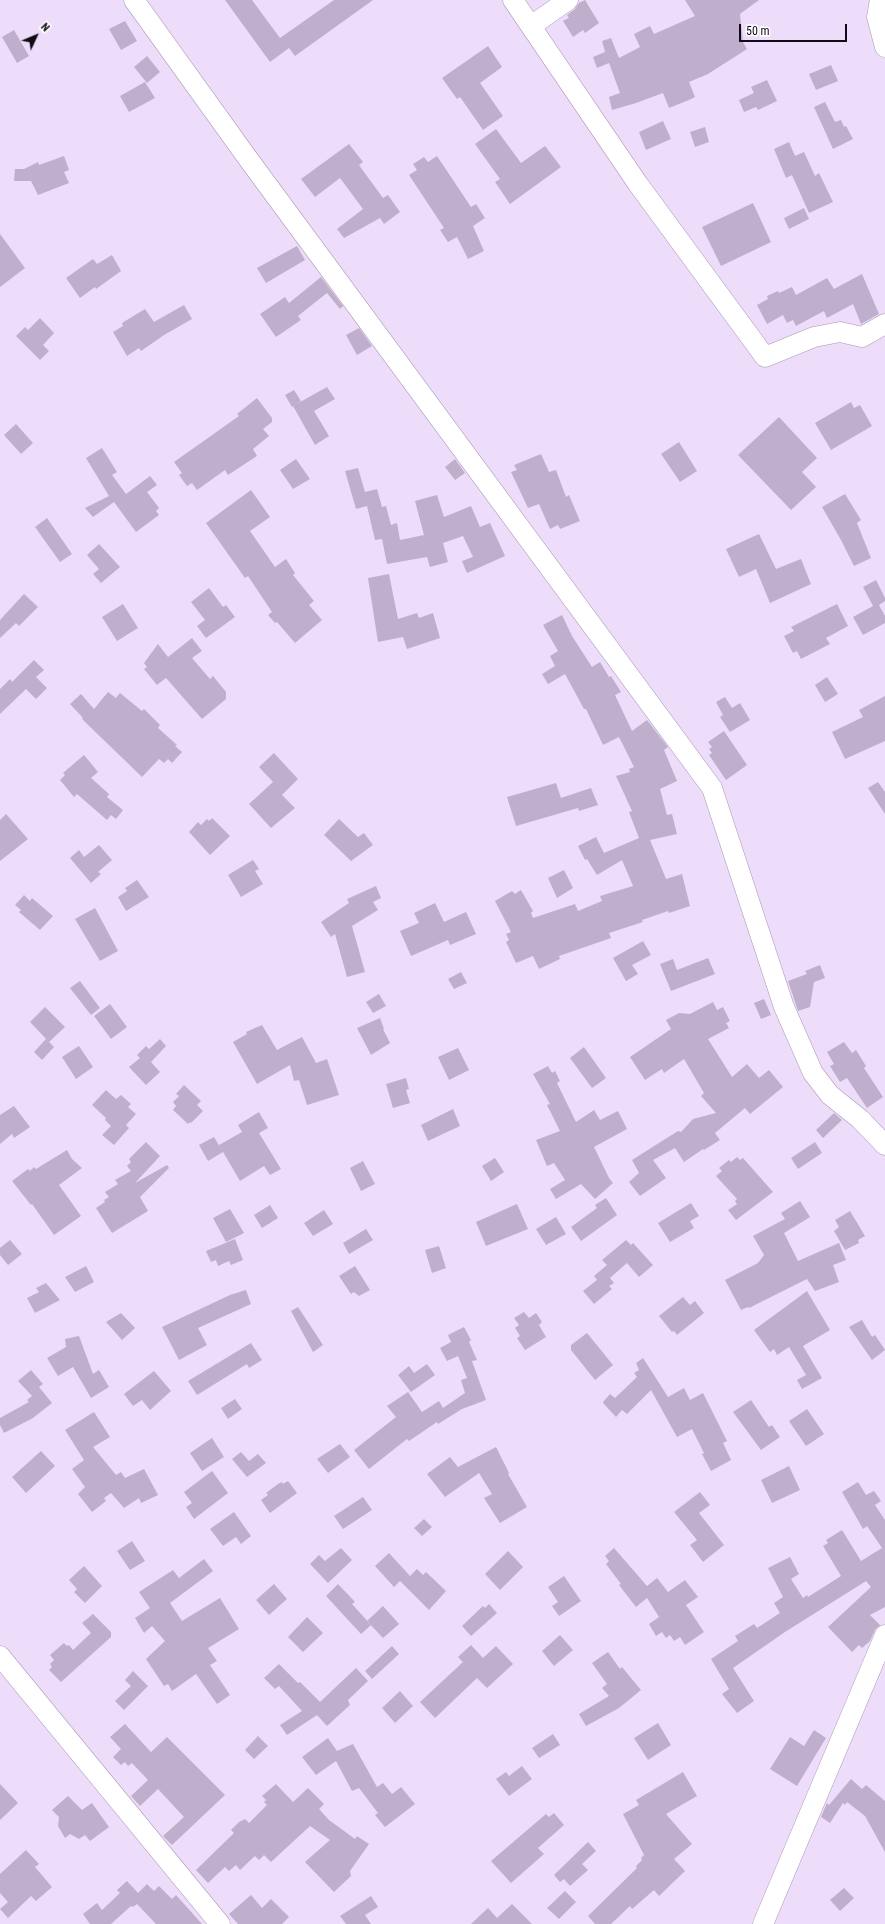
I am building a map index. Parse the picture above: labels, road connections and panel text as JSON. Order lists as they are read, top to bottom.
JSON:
{
  "scale_bar": "50 m",
  "north": "top right"
}
